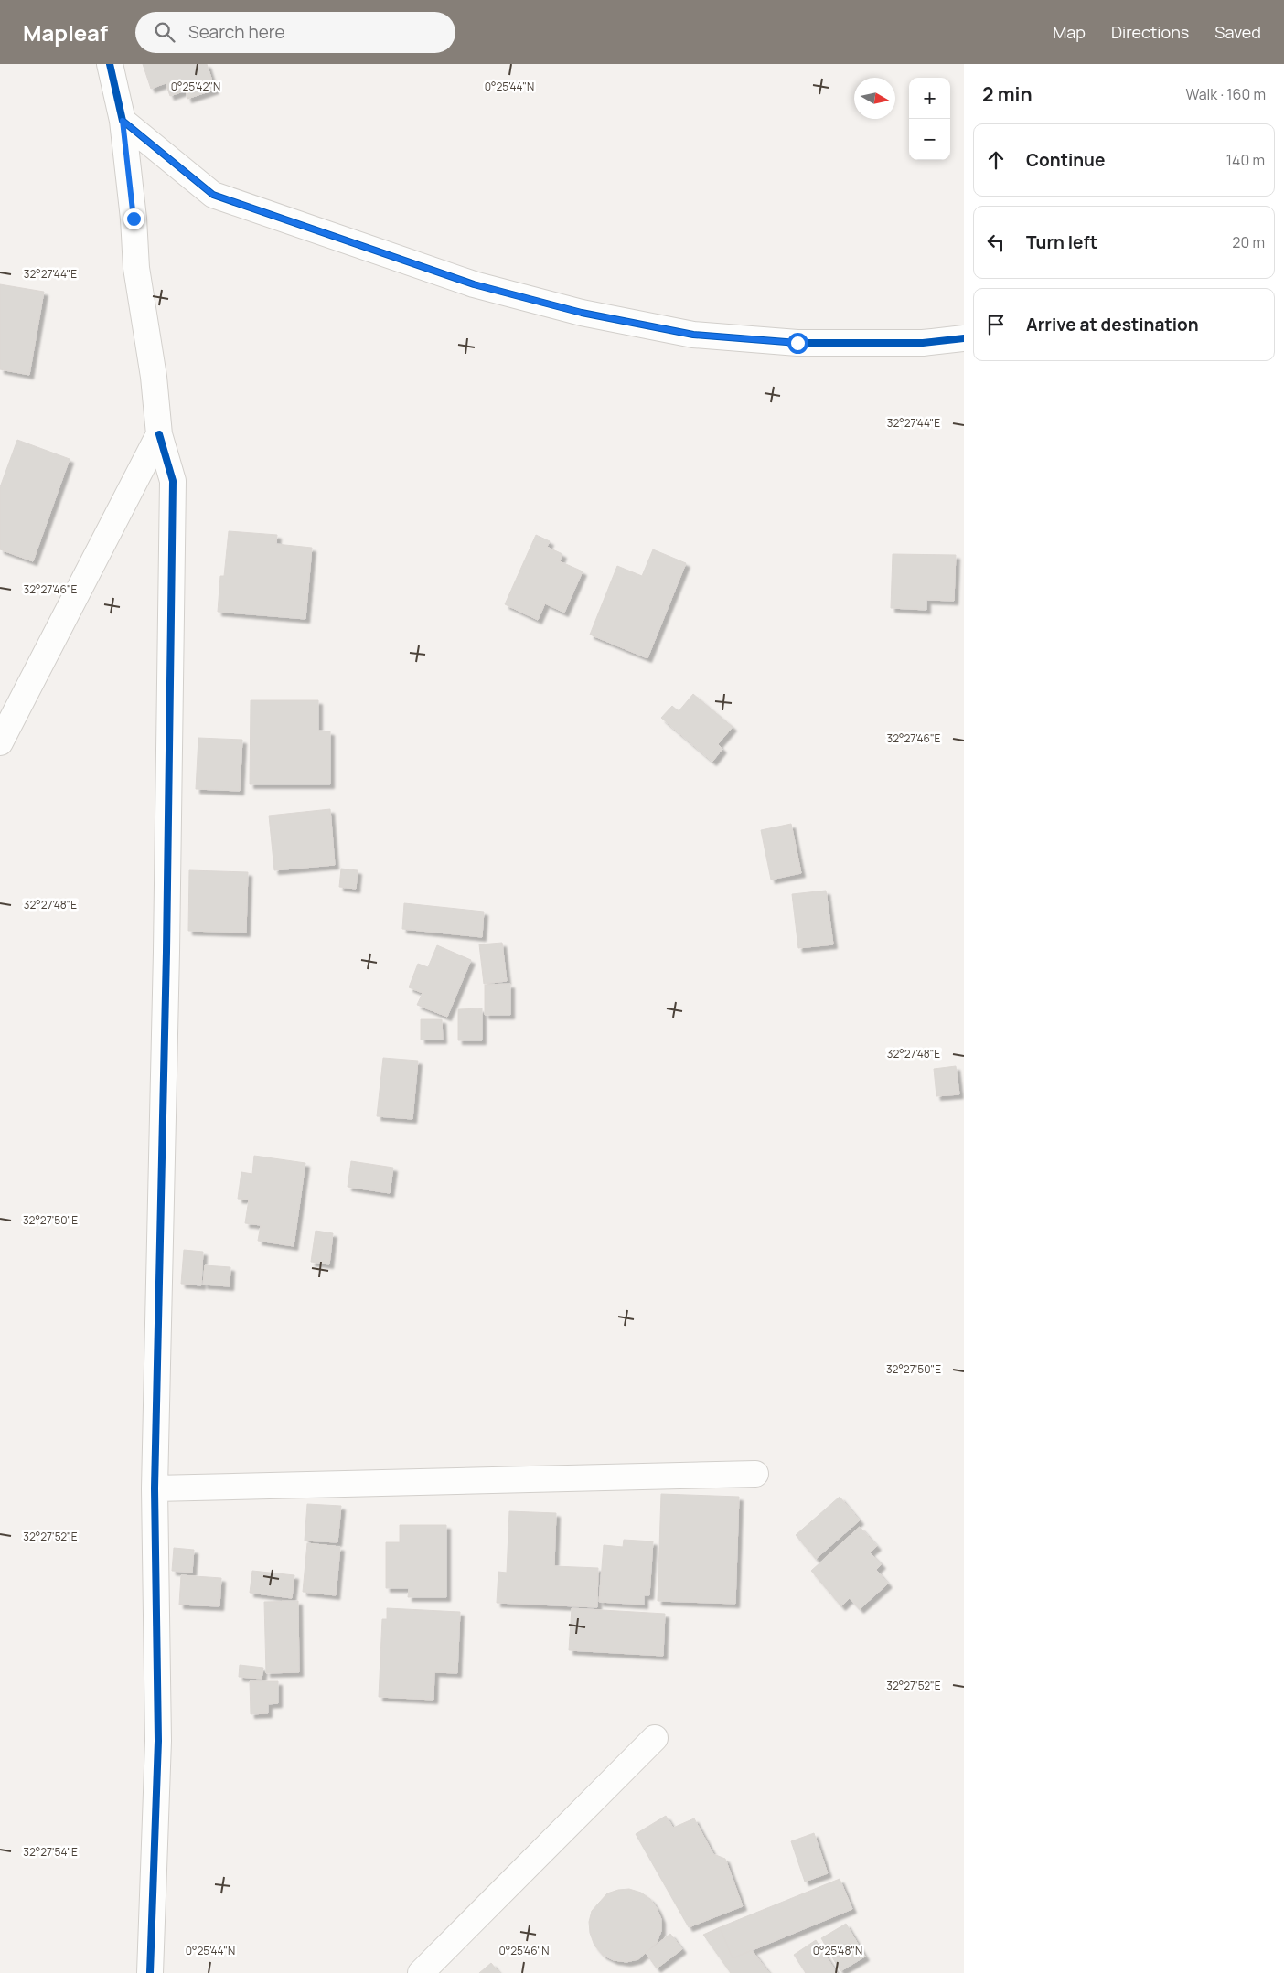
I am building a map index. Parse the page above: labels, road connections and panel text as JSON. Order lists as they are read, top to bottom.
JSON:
{
  "north": "right",
  "page": {
    "header": "Mapleaf",
    "search": "Search here",
    "nav": ["Map", "Directions", "Saved"],
    "heading": ["2 min", "Walk · 160 m"],
    "map_buttons": ["+", "−"],
    "list": [
      ["Continue", "140 m"],
      ["Turn left", "20 m"],
      "Arrive at destination"
    ]
  },
  "coordinates": [
    "0°25'42\"N",
    "0°25'44\"N",
    "32°27'44\"E",
    "32°27'46\"E",
    "32°27'48\"E",
    "32°27'50\"E",
    "32°27'52\"E",
    "32°27'54\"E",
    "0°25'46\"N",
    "0°25'48\"N"
  ]
}
